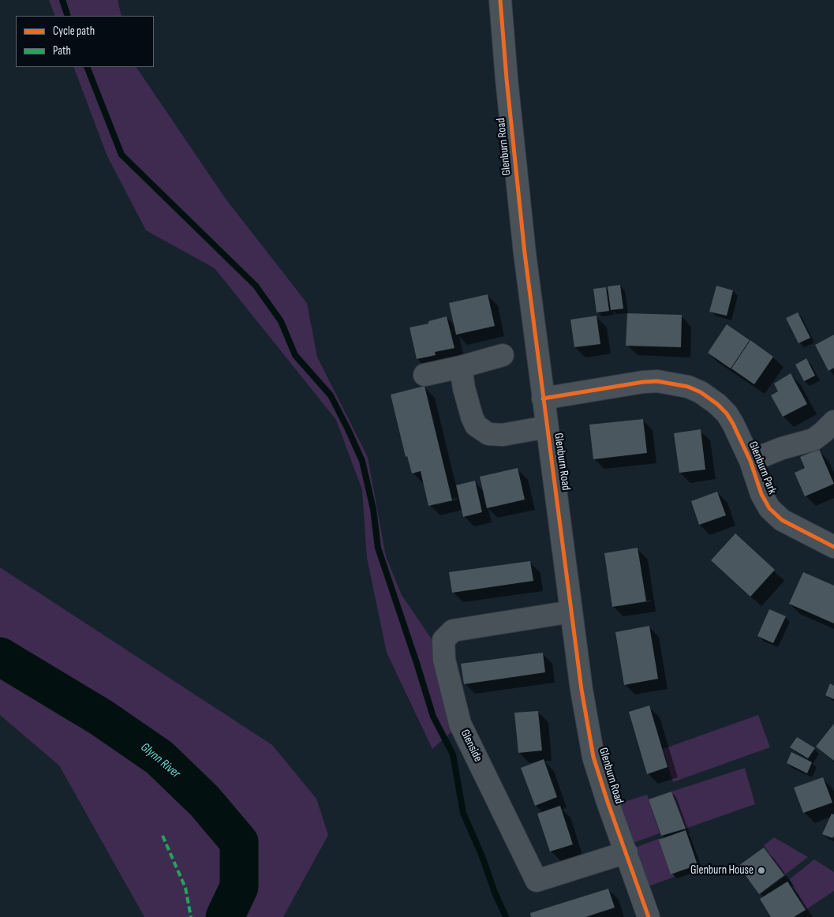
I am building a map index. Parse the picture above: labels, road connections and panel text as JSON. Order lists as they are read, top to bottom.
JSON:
{
  "streets": {
    "street": ["Glenburn Road", "Glenburn Park", "Glenside"]
  },
  "crossings": [
    ["Glenburn Road", "Glenburn Park"],
    ["Glenburn Road", "Glenside"]
  ],
  "water": ["Glynn River"],
  "places": ["Glenburn House"],
  "legend": ["Cycle path", "Path"]
}
